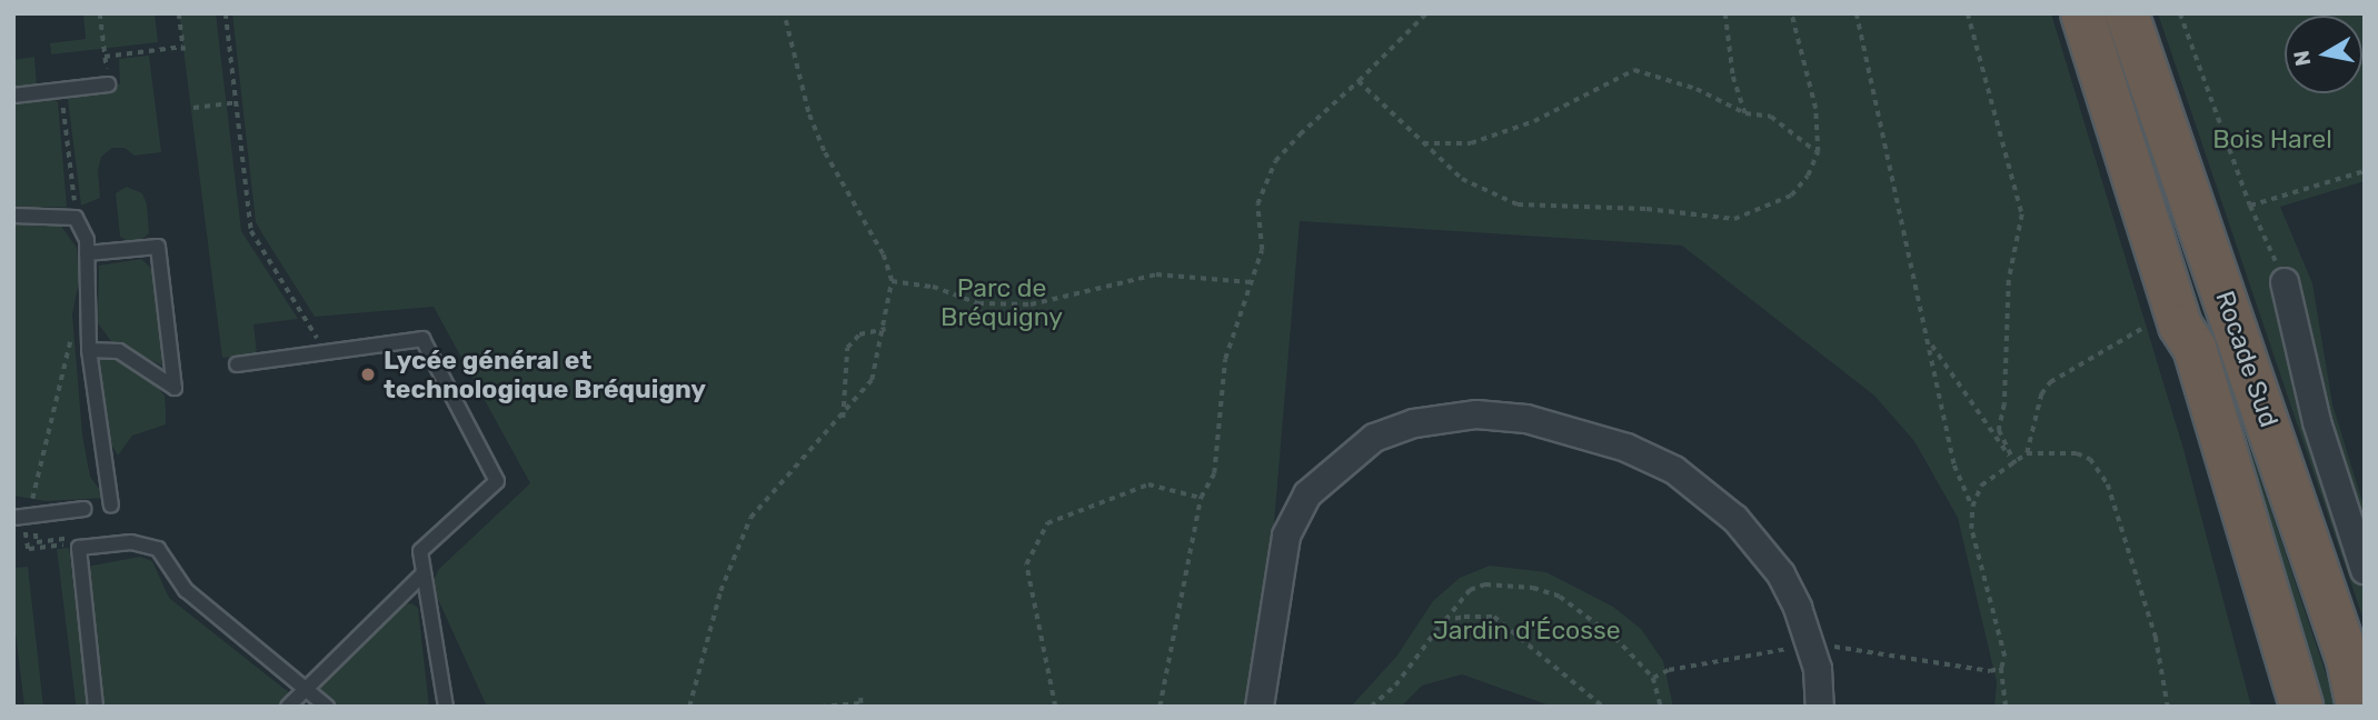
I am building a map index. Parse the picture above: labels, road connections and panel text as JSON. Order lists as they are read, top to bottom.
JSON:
{
  "streets": {
    "highway": ["Rocade Sud"]
  },
  "parks": ["Bois Harel", "Parc de Bréquigny", "Jardin d'Écosse"],
  "places": ["Lycée général et technologique Bréquigny"],
  "north": "left"
}
